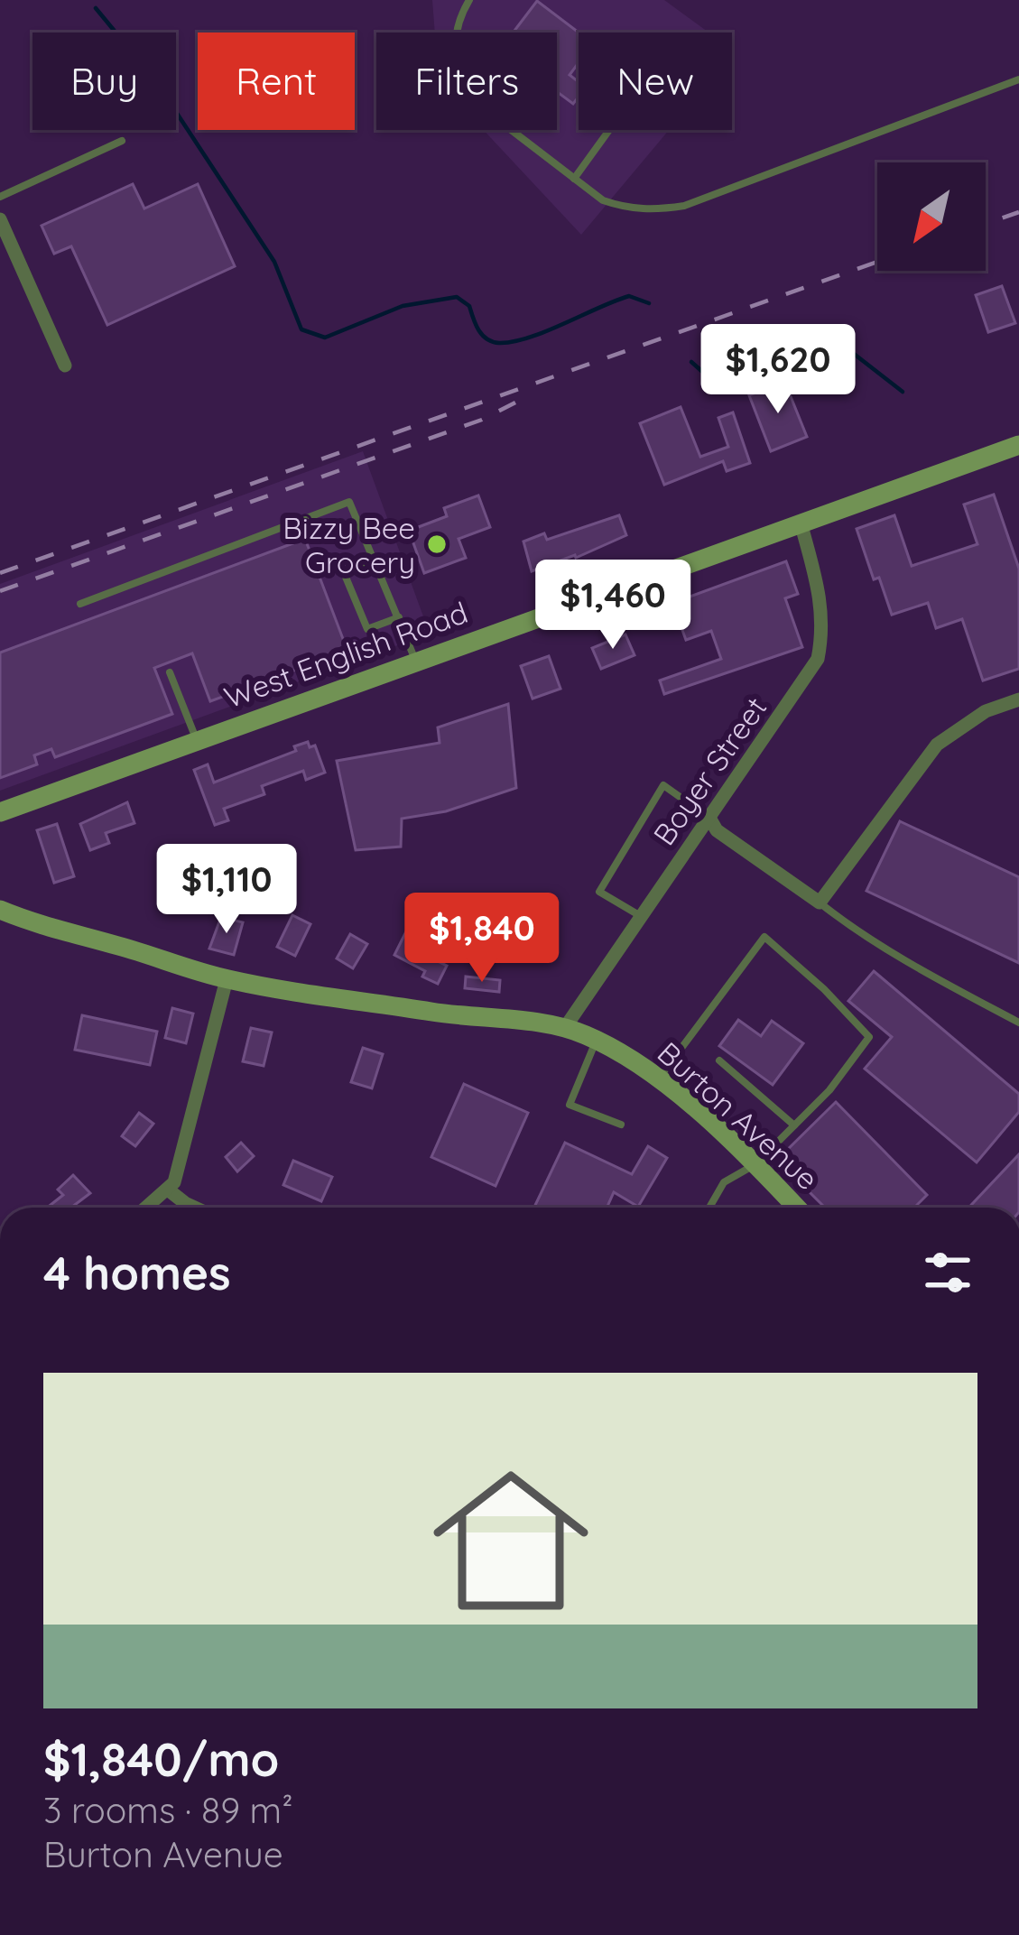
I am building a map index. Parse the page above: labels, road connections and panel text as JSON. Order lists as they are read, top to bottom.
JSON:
{
  "streets": {
    "main road": ["West English Road", "Burton Avenue"],
    "street": ["Boyer Street"]
  },
  "crossings": [
    ["West English Road", "Boyer Street"],
    ["Boyer Street", "Burton Avenue"]
  ],
  "places": ["Bizzy Bee Grocery"],
  "north": "bottom left",
  "page": {
    "chip": [
      "Buy",
      "Rent",
      "Filters",
      "New"
    ],
    "price": [
      "$1,620",
      "$1,460",
      "$1,110",
      "$1,840"
    ],
    "heading": "4 homes",
    "list": [
      {
        "name": "$1,840/mo",
        "note": "3 rooms · 89 m² · Burton Avenue"
      }
    ]
  }
}
